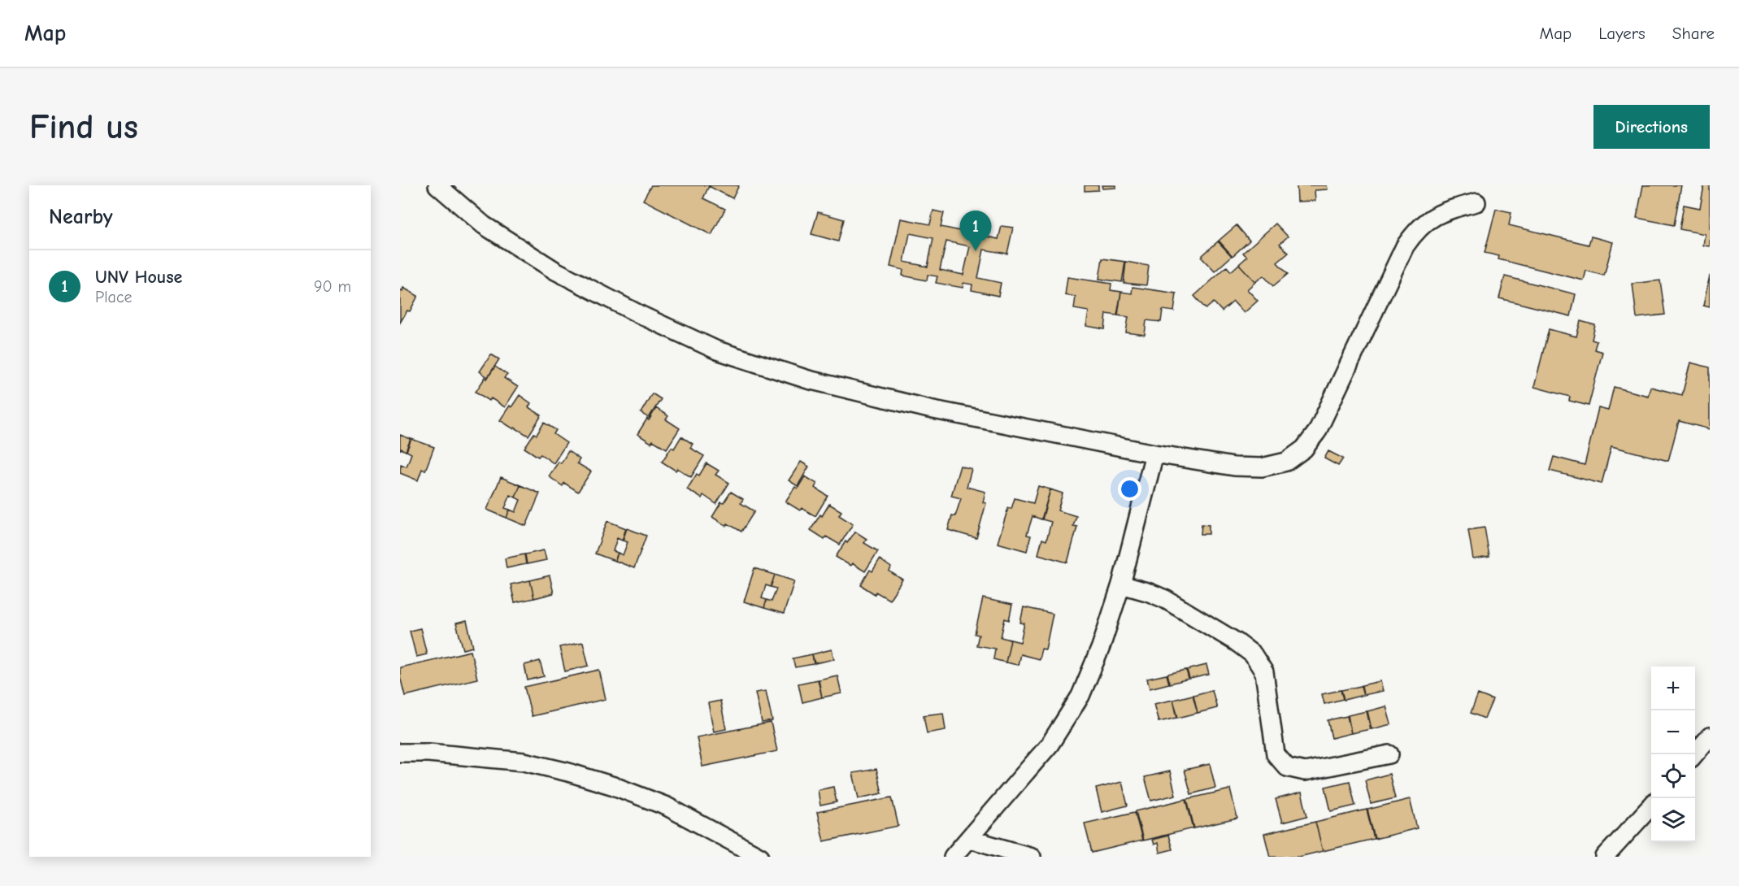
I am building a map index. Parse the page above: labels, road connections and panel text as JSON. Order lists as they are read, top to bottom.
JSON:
{
  "page": {
    "header": "Map",
    "nav": ["Map", "Layers", "Share"],
    "buttons": "Directions",
    "title": "Find us",
    "heading": "Nearby",
    "pins": "1",
    "list": [
      {
        "mark": "1",
        "name": "UNV House",
        "note": "Place",
        "value": "90 m"
      }
    ],
    "map_buttons": ["+", "−"]
  }
}
